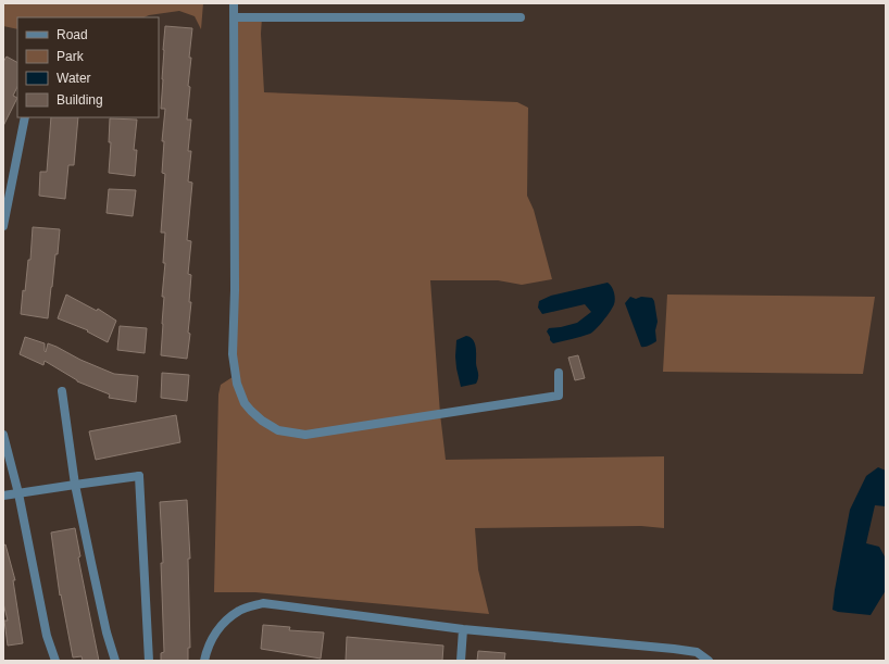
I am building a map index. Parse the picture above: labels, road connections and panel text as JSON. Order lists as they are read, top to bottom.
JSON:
{
  "legend": [
    "Road",
    "Park",
    "Water",
    "Building"
  ]
}
